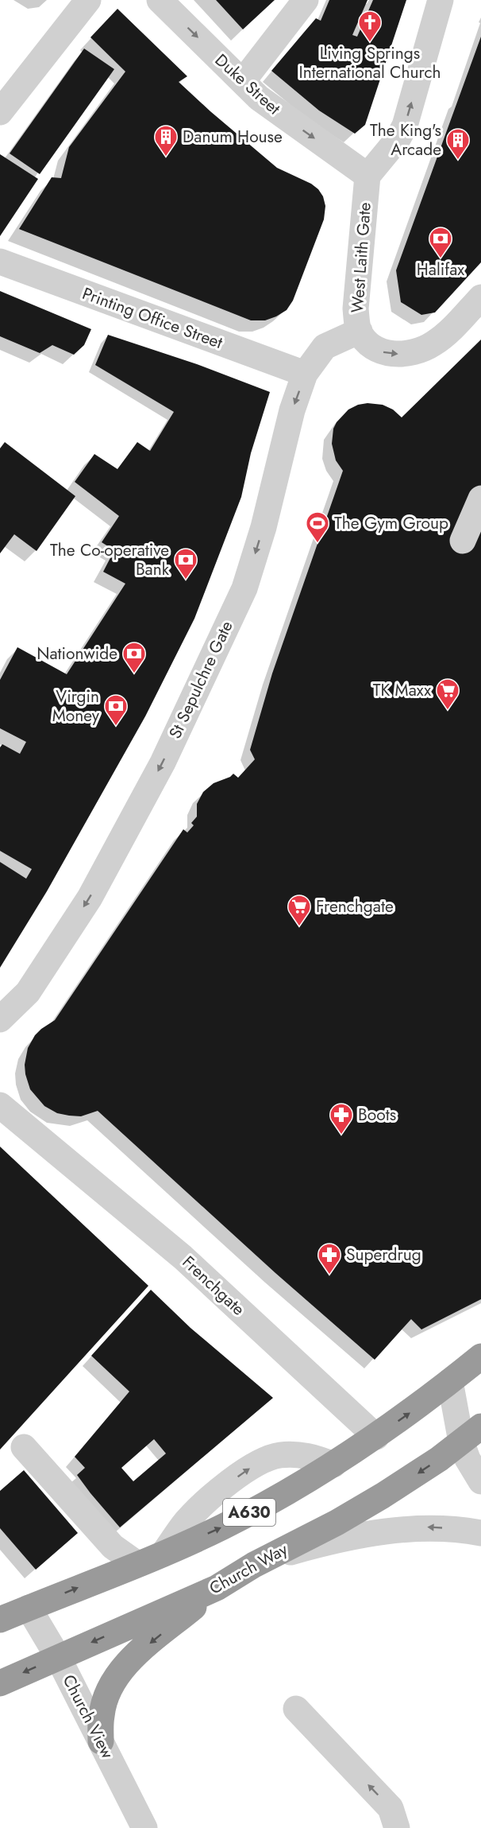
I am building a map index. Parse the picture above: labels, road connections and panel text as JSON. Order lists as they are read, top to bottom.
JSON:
{
  "streets": {
    "highway": ["A630", "Church Way"],
    "street": [
      "Duke Street",
      "West Laith Gate",
      "Printing Office Street",
      "St Sepulchre Gate",
      "Frenchgate",
      "Church View"
    ]
  },
  "crossings": [
    ["Duke Street", "West Laith Gate"],
    ["West Laith Gate", "St Sepulchre Gate"],
    ["Printing Office Street", "St Sepulchre Gate"],
    ["Frenchgate", "A630"],
    ["A630", "Church View"],
    ["Church Way", "Church View"]
  ],
  "one_way": ["Duke Street", "West Laith Gate", "St Sepulchre Gate"],
  "places": {
    "church": ["Living Springs International Church"],
    "building": ["Danum House", "The King's Arcade"],
    "bank": [
      "Halifax",
      "The Co-operative Bank",
      "Nationwide",
      "Virgin Money"
    ],
    "sports": ["The Gym Group"],
    "supermarket": ["TK Maxx", "Frenchgate"],
    "pharmacy": ["Boots", "Superdrug"]
  }
}
